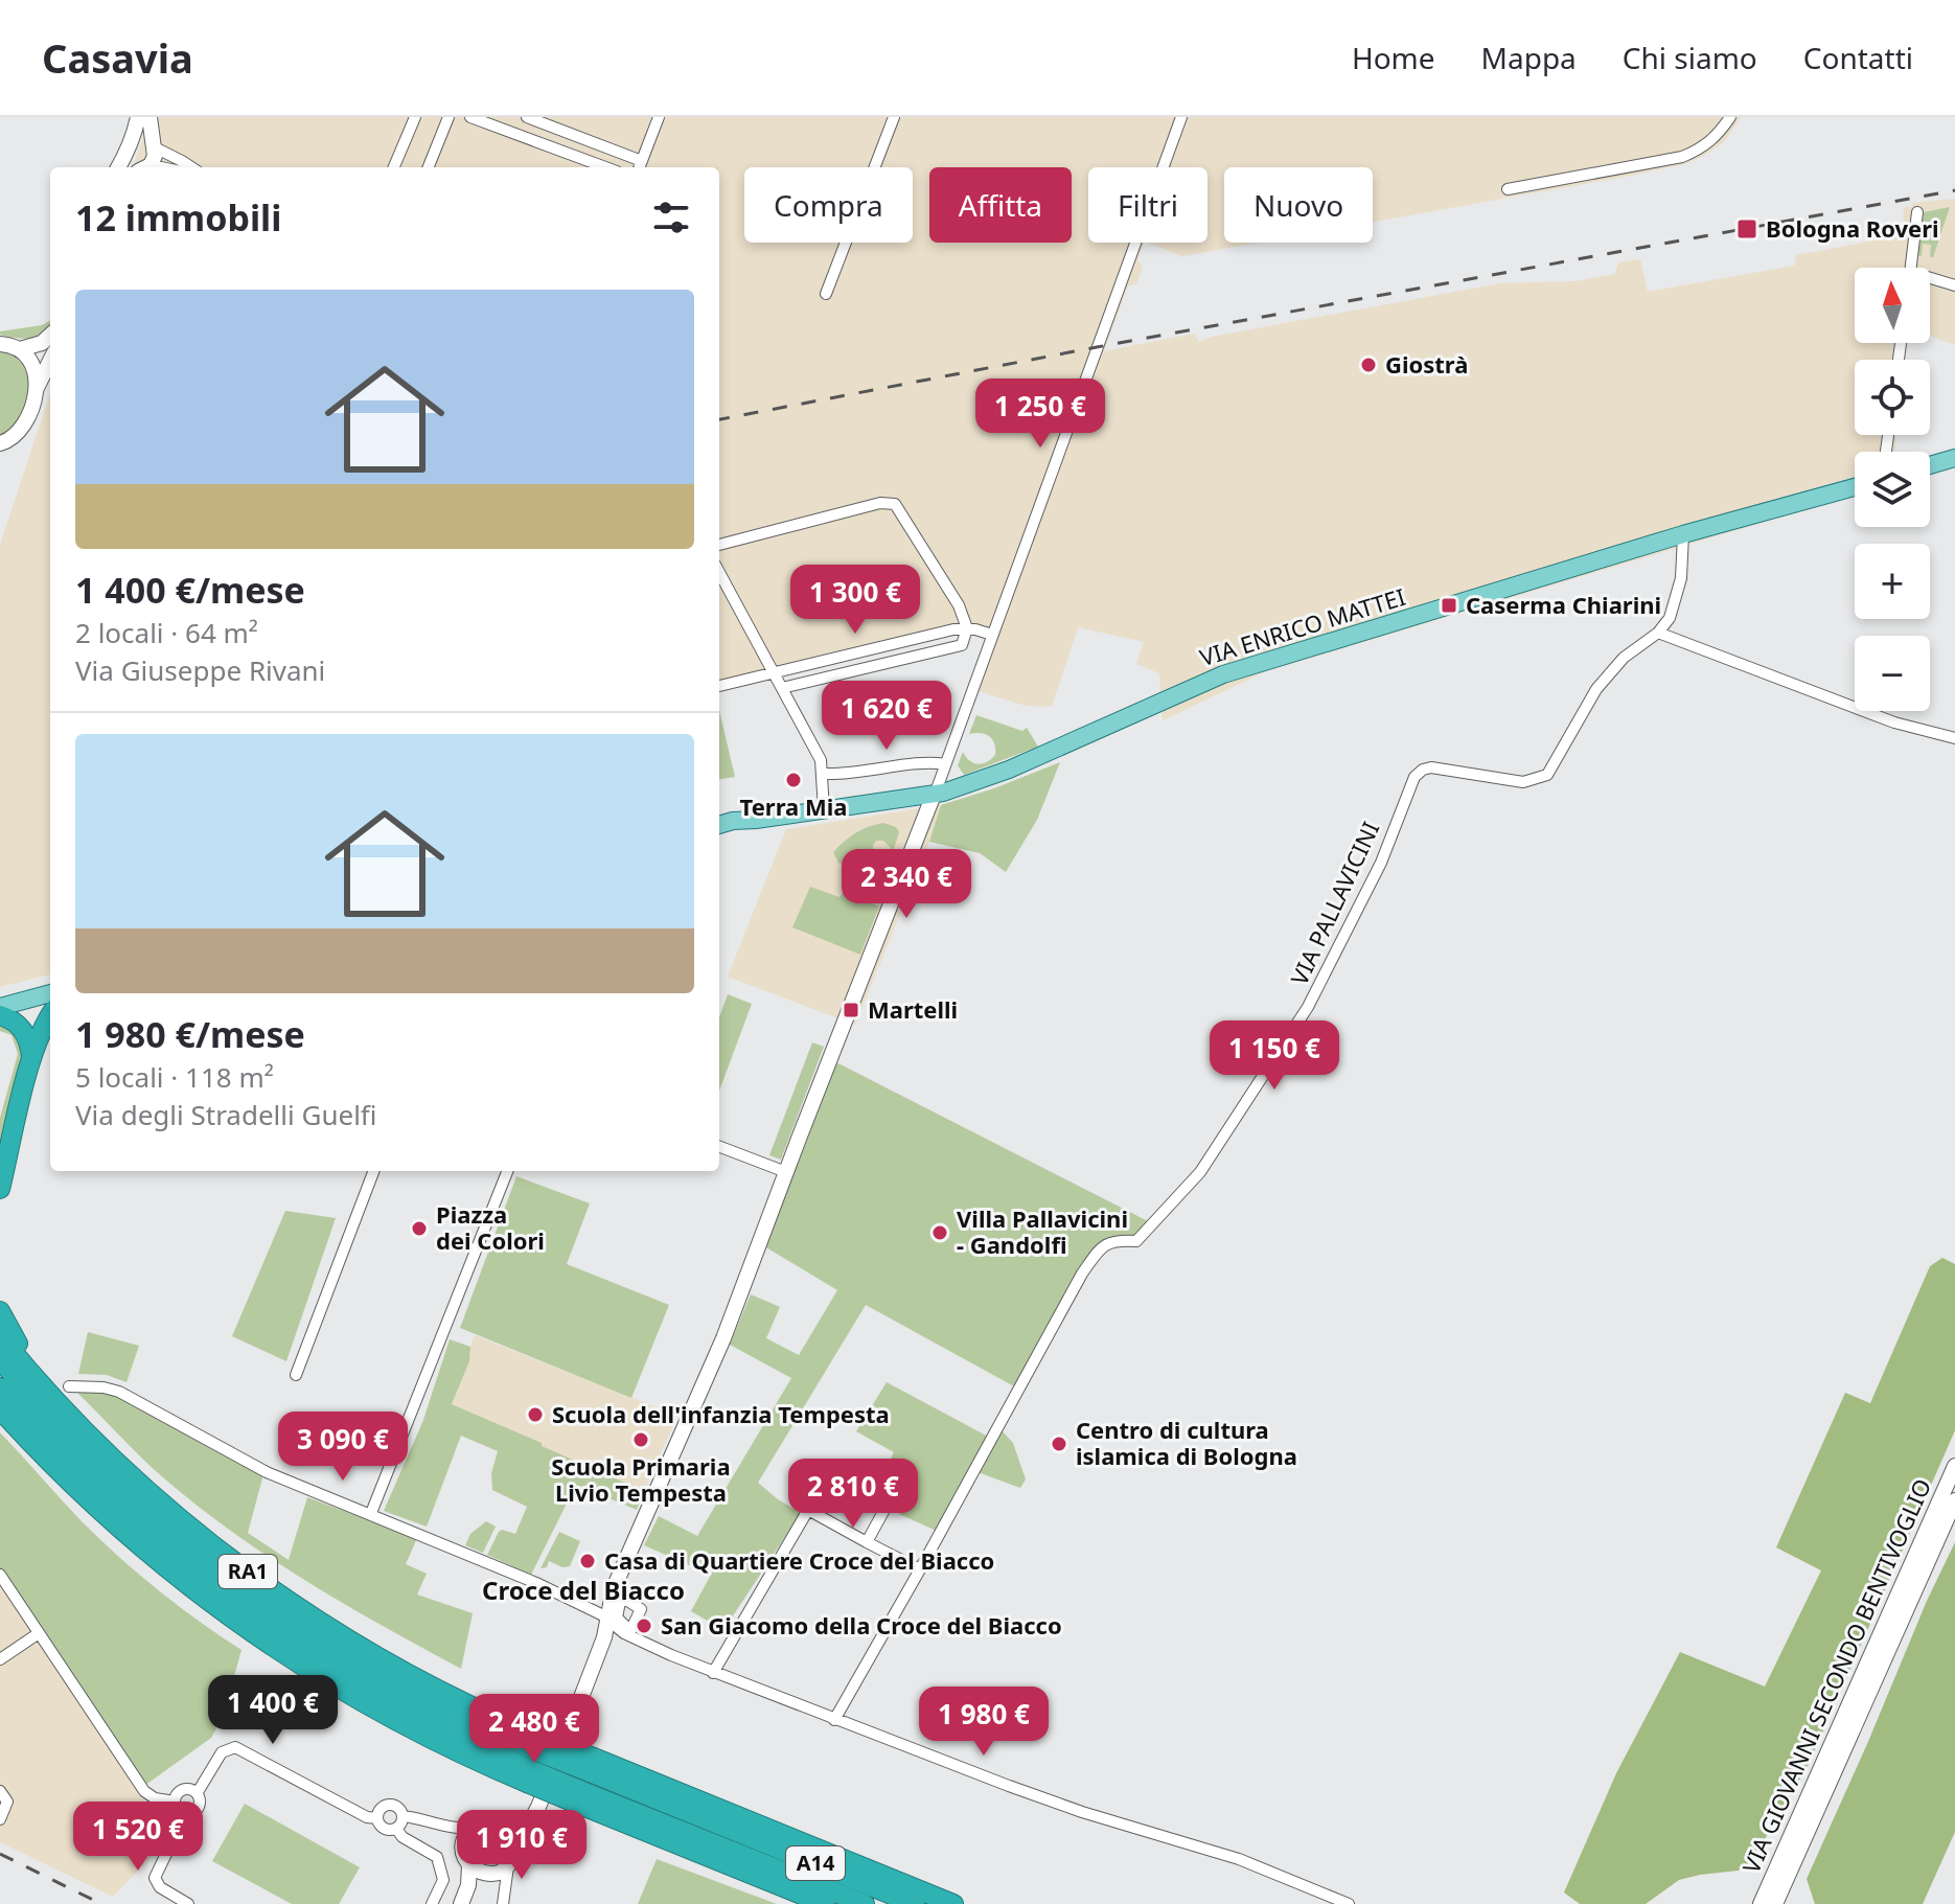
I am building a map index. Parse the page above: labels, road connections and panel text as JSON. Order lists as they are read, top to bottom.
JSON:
{
  "streets": {
    "highway": ["RA1", "A14"],
    "main road": ["VIA ENRICO MATTEI", "VIA GIOVANNI SECONDO BENTIVOGLIO"],
    "street": ["VIA PALLAVICINI"]
  },
  "crossings": [
    ["VIA ENRICO MATTEI", "VIA PALLAVICINI"],
    ["RA1", "A14"]
  ],
  "districts": ["Croce del Biacco"],
  "places": {
    "transit": ["Bologna Roveri", "Caserma Chiarini", "Martelli"],
    "other": [
      "Giostrà",
      "Terra Mia",
      "Piazza dei Colori",
      "Villa Pallavicini - Gandolfi",
      "Scuola dell'infanzia Tempesta",
      "Scuola Primaria Livio Tempesta",
      "Centro di cultura islamica di Bologna",
      "Casa di Quartiere Croce del Biacco",
      "San Giacomo della Croce del Biacco"
    ]
  },
  "north": "top",
  "page": {
    "header": "Casavia",
    "nav": [
      "Home",
      "Mappa",
      "Chi siamo",
      "Contatti"
    ],
    "chip": [
      "Compra",
      "Affitta",
      "Filtri",
      "Nuovo"
    ],
    "heading": "12 immobili",
    "map_buttons": ["+", "−"],
    "list": [
      {
        "name": "1 400 €/mese",
        "note": "2 locali · 64 m² · Via Giuseppe Rivani"
      },
      {
        "name": "1 980 €/mese",
        "note": "5 locali · 118 m² · Via degli Stradelli Guelfi"
      }
    ],
    "price": [
      "1 250 €",
      "1 300 €",
      "1 620 €",
      "2 340 €",
      "1 150 €",
      "3 090 €",
      "2 810 €",
      "1 400 €",
      "1 980 €",
      "2 480 €",
      "1 520 €",
      "1 910 €"
    ]
  }
}
